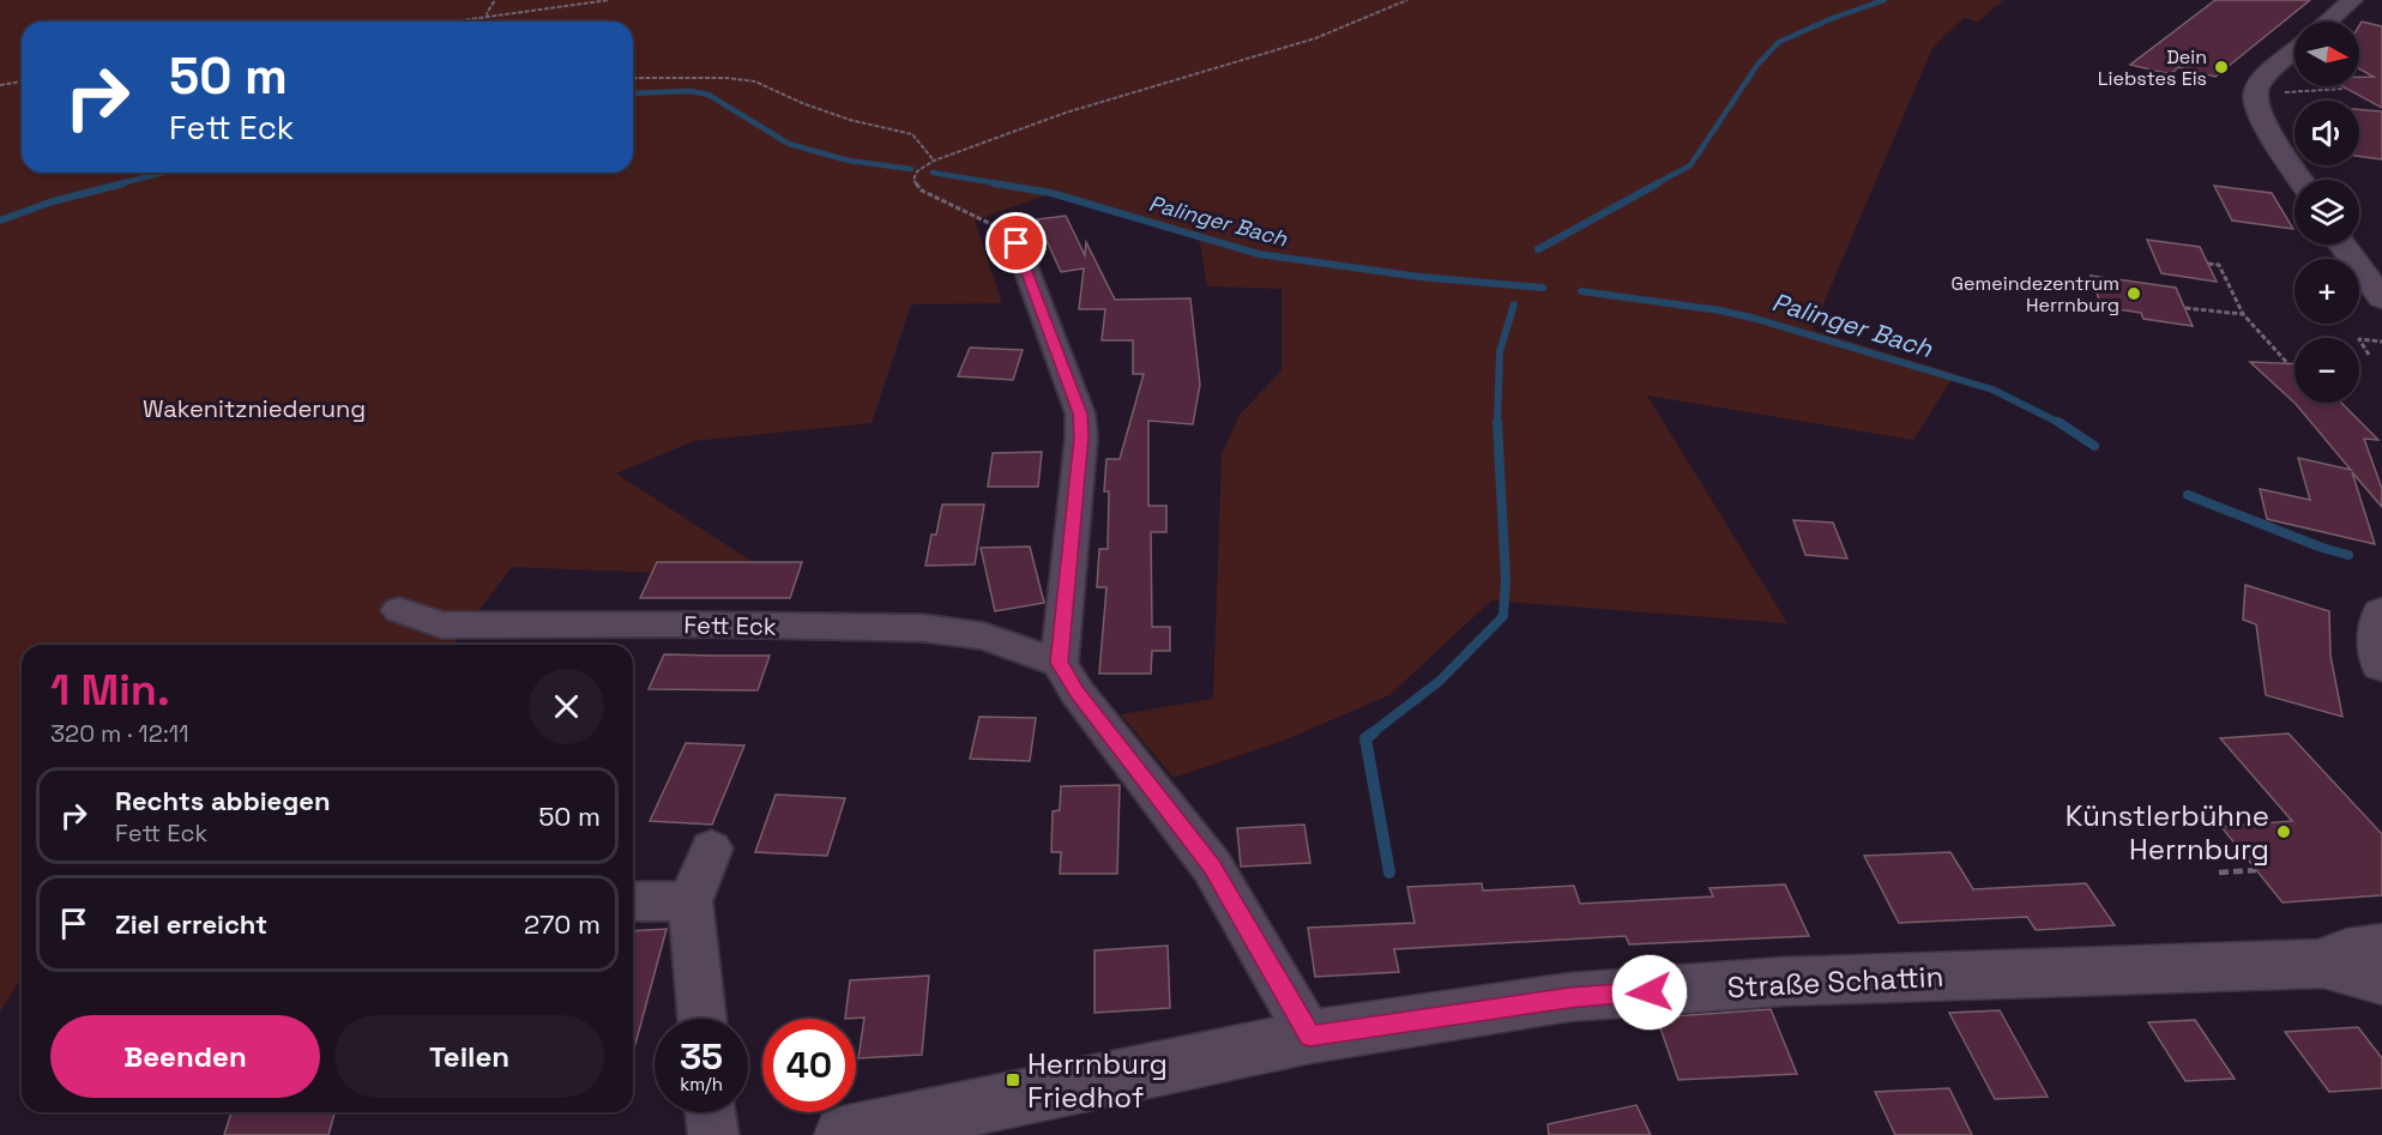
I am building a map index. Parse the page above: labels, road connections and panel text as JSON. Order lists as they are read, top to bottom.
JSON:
{
  "streets": {
    "main road": ["Straße Schattin"],
    "street": ["Fett Eck"]
  },
  "water": ["Palinger Bach"],
  "parks": ["Wakenitzniederung"],
  "places": {
    "other": ["Dein Liebstes Eis", "Gemeindezentrum Herrnburg", "Künstlerbühne Herrnburg"],
    "transit": ["Herrnburg Friedhof"]
  },
  "north": "right",
  "page": {
    "map_buttons": ["+", "−"],
    "turn": ["50 m", "Fett Eck"],
    "heading": ["1 Min.", "320 m · 12:11"],
    "list": [
      {
        "name": "Rechts abbiegen",
        "note": "Fett Eck",
        "value": "50 m"
      },
      {
        "name": "Ziel erreicht",
        "value": "270 m"
      }
    ],
    "buttons": ["Beenden", "Teilen"],
    "speed": "35 km/h",
    "limit": "40"
  }
}
